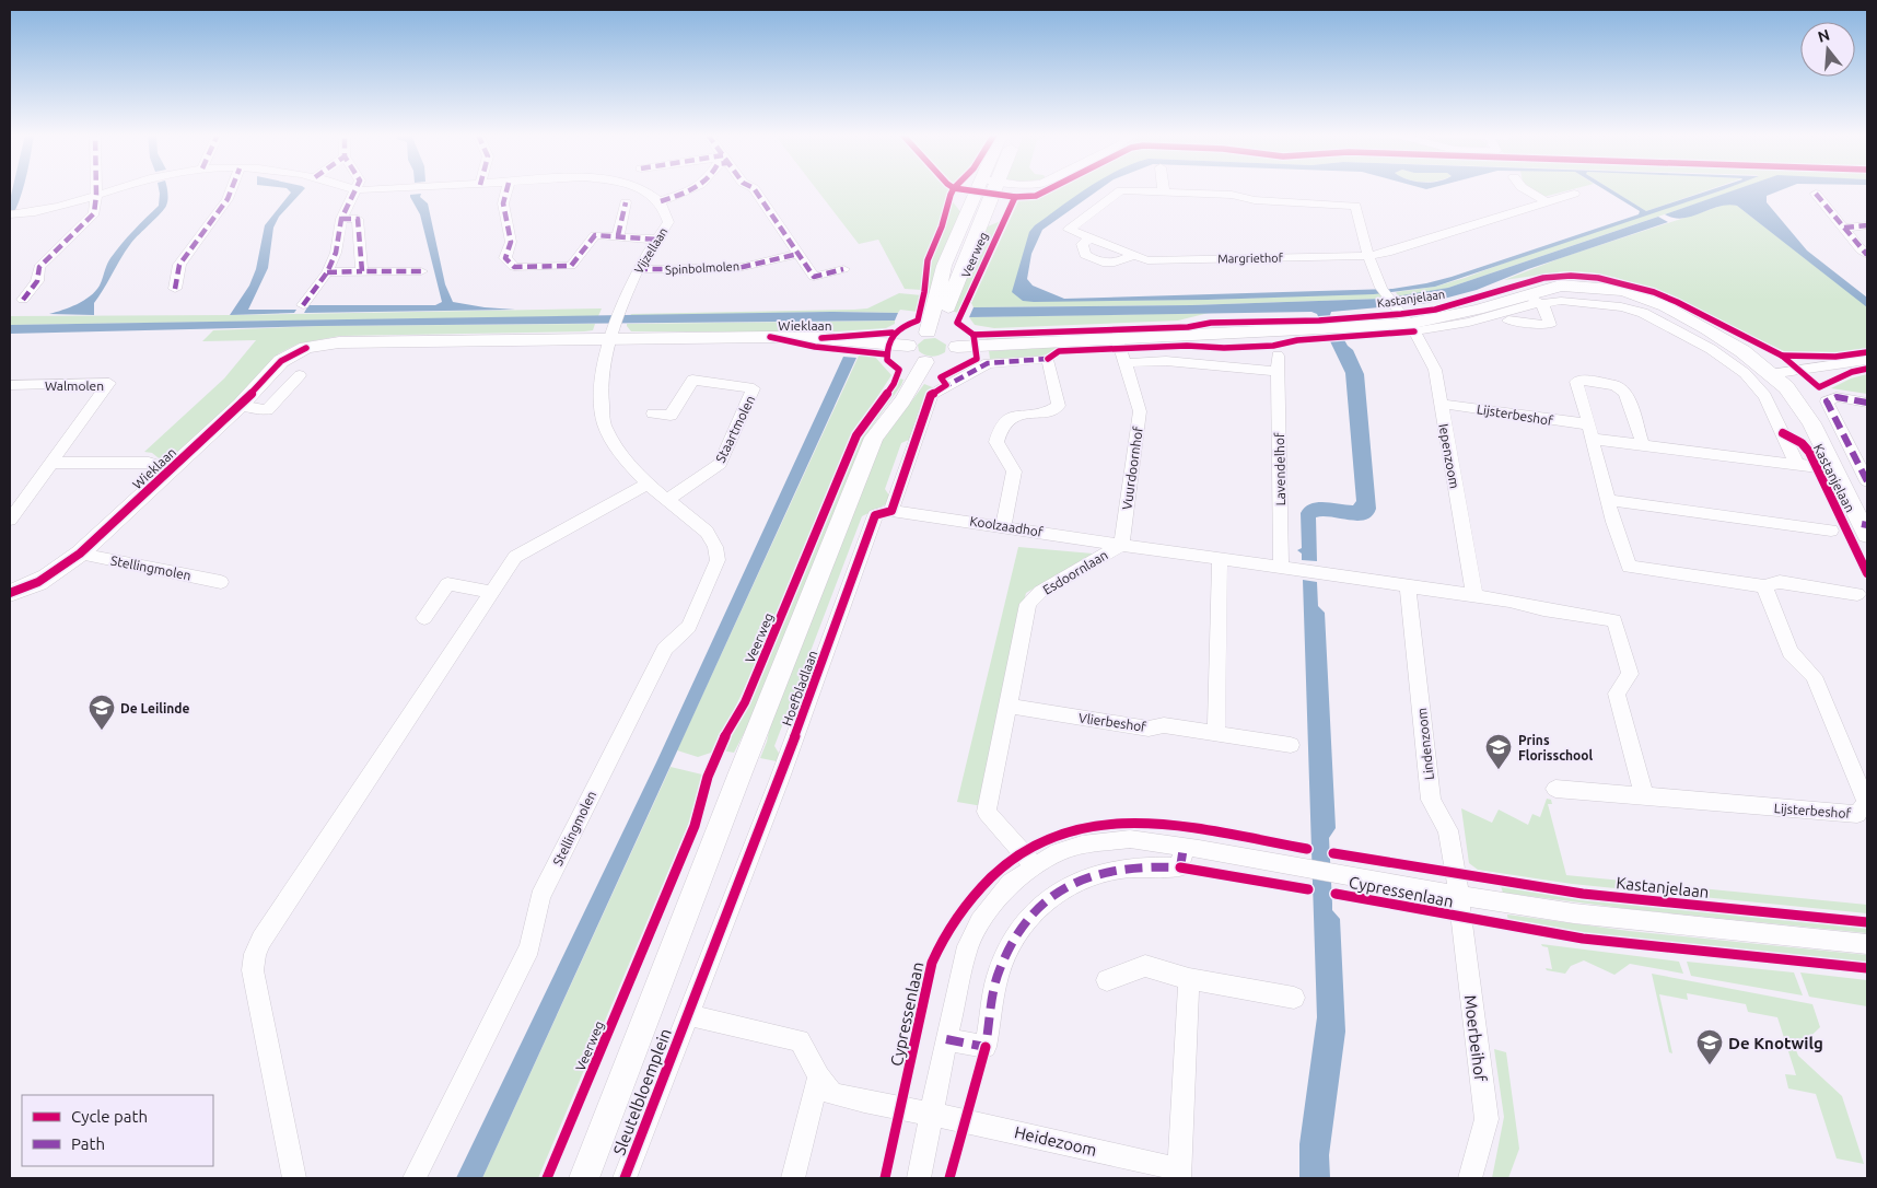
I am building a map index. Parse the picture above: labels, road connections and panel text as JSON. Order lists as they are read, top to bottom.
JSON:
{
  "streets": {
    "street": [
      "Vijzellaan",
      "Veerweg",
      "Margriethof",
      "Spinbolmolen",
      "Kastanjelaan",
      "Wieklaan",
      "Walmolen",
      "Lijsterbeshof",
      "Staartmolen",
      "Iepenzoom",
      "Vuurdoornhof",
      "Lavendelhof",
      "Koolzaadhof",
      "Stellingmolen",
      "Esdoornlaan",
      "Hoefbladlaan",
      "Vlierbeshof",
      "Lindenzoom",
      "Cypressenlaan",
      "Moerbeihof",
      "Sleutelbloemplein",
      "Heidezoom"
    ]
  },
  "crossings": [
    ["Vijzellaan", "Spinbolmolen"],
    ["Vijzellaan", "Wieklaan"],
    ["Vijzellaan", "Stellingmolen"],
    ["Veerweg", "Kastanjelaan"],
    ["Veerweg", "Wieklaan"],
    ["Margriethof", "Kastanjelaan"],
    ["Margriethof", "Iepenzoom"],
    ["Kastanjelaan", "Wieklaan"],
    ["Kastanjelaan", "Lijsterbeshof"],
    ["Kastanjelaan", "Iepenzoom"],
    ["Kastanjelaan", "Vuurdoornhof"],
    ["Wieklaan", "Stellingmolen"],
    ["Lijsterbeshof", "Iepenzoom"],
    ["Staartmolen", "Stellingmolen"],
    ["Iepenzoom", "Esdoornlaan"],
    ["Vuurdoornhof", "Koolzaadhof"],
    ["Vuurdoornhof", "Esdoornlaan"],
    ["Lavendelhof", "Esdoornlaan"],
    ["Koolzaadhof", "Esdoornlaan"],
    ["Koolzaadhof", "Hoefbladlaan"],
    ["Esdoornlaan", "Vlierbeshof"],
    ["Esdoornlaan", "Lindenzoom"],
    ["Esdoornlaan", "Cypressenlaan"],
    ["Hoefbladlaan", "Sleutelbloemplein"],
    ["Lindenzoom", "Cypressenlaan"],
    ["Lindenzoom", "Moerbeihof"],
    ["Cypressenlaan", "Moerbeihof"],
    ["Cypressenlaan", "Heidezoom"]
  ],
  "places": {
    "school or university": ["De Leilinde", "Prins Florisschool", "De Knotwilg"]
  },
  "legend": ["Cycle path", "Path"],
  "north": "top"
}
